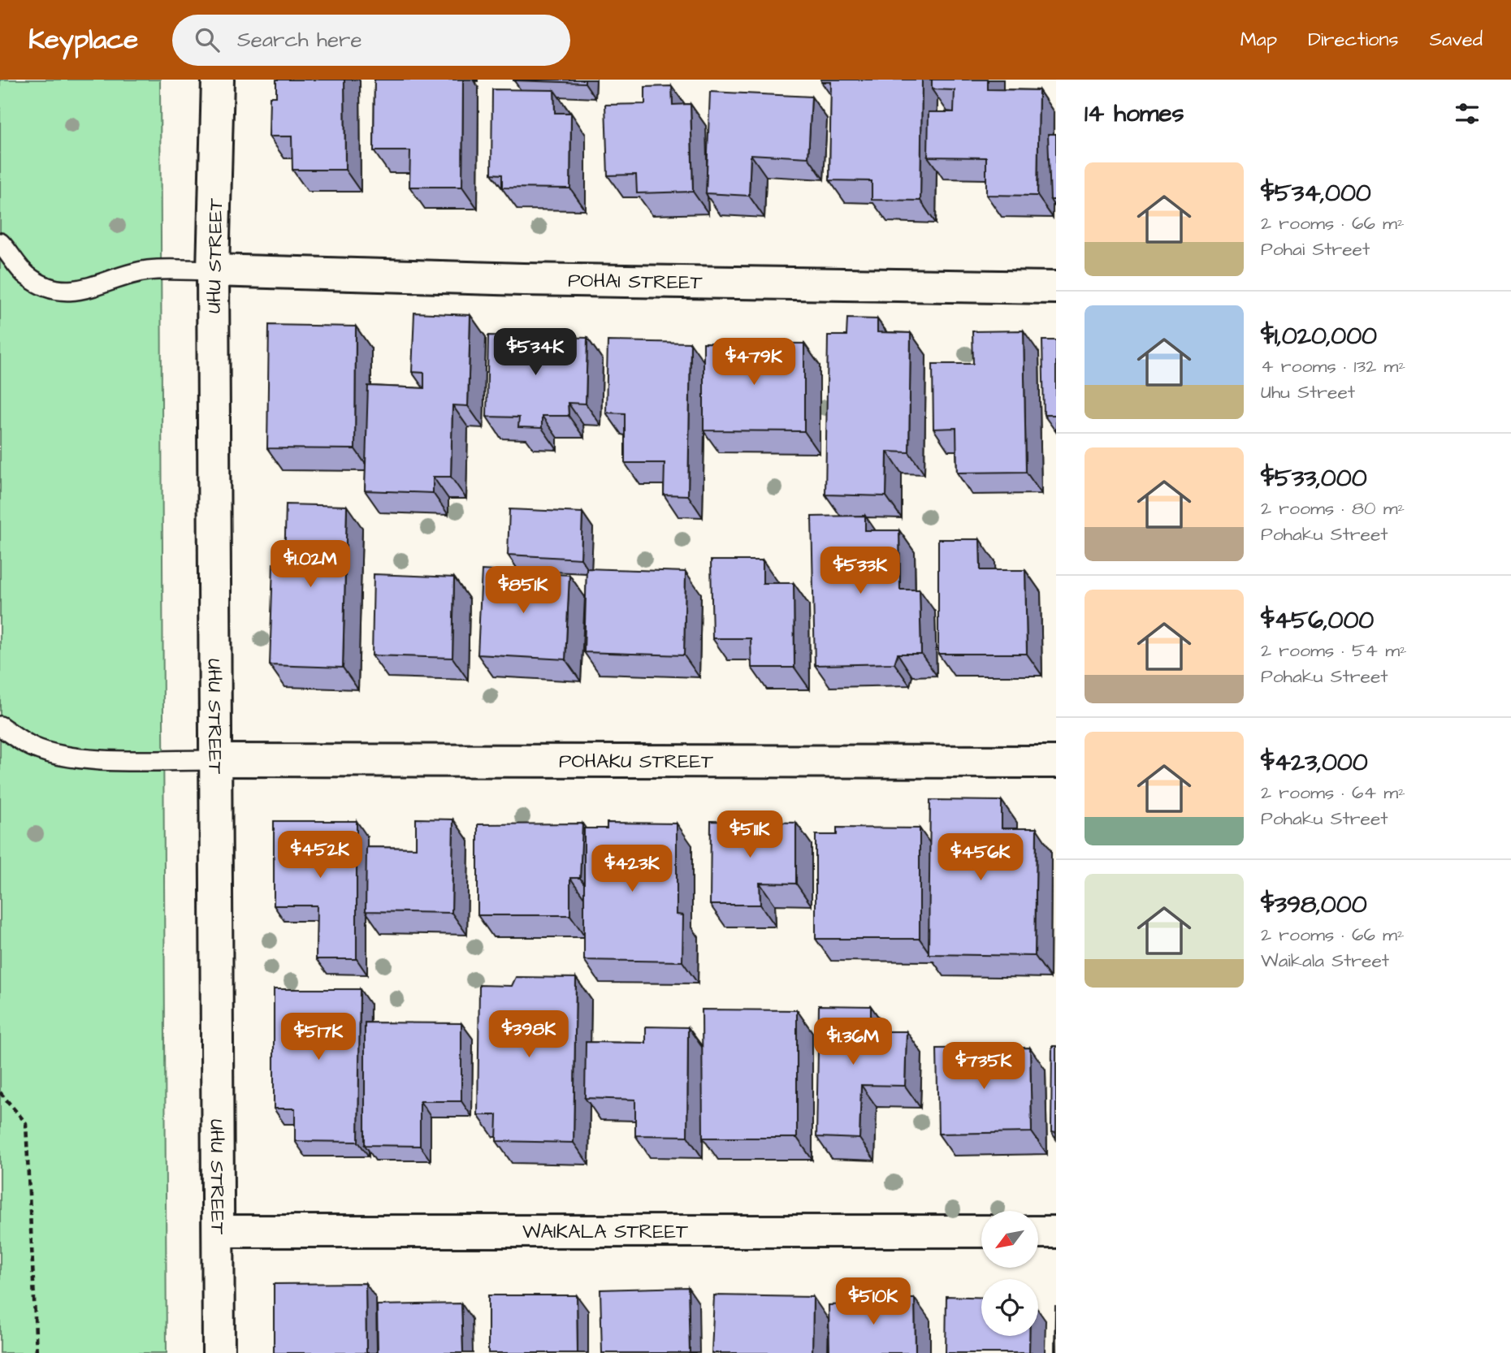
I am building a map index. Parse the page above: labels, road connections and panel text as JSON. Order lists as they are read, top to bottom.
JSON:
{
  "streets": {
    "street": [
      "UHU STREET",
      "POHAI STREET",
      "POHAKU STREET",
      "WAIKALA STREET"
    ]
  },
  "crossings": [
    ["UHU STREET", "POHAI STREET"],
    ["UHU STREET", "POHAKU STREET"],
    ["UHU STREET", "WAIKALA STREET"]
  ],
  "north": "bottom left",
  "page": {
    "header": "Keyplace",
    "search": "Search here",
    "nav": ["Map", "Directions", "Saved"],
    "heading": "14 homes",
    "list": [
      {
        "name": "$534,000",
        "note": "2 rooms · 66 m² · Pohai Street"
      },
      {
        "name": "$1,020,000",
        "note": "4 rooms · 132 m² · Uhu Street"
      },
      {
        "name": "$533,000",
        "note": "2 rooms · 80 m² · Pohaku Street"
      },
      {
        "name": "$456,000",
        "note": "2 rooms · 54 m² · Pohaku Street"
      },
      {
        "name": "$423,000",
        "note": "2 rooms · 64 m² · Pohaku Street"
      },
      {
        "name": "$398,000",
        "note": "2 rooms · 66 m² · Waikala Street"
      }
    ],
    "price": [
      "$534K",
      "$479K",
      "$1.02M",
      "$533K",
      "$851K",
      "$511K",
      "$452K",
      "$456K",
      "$423K",
      "$398K",
      "$517K",
      "$1.36M",
      "$735K",
      "$510K"
    ]
  }
}
